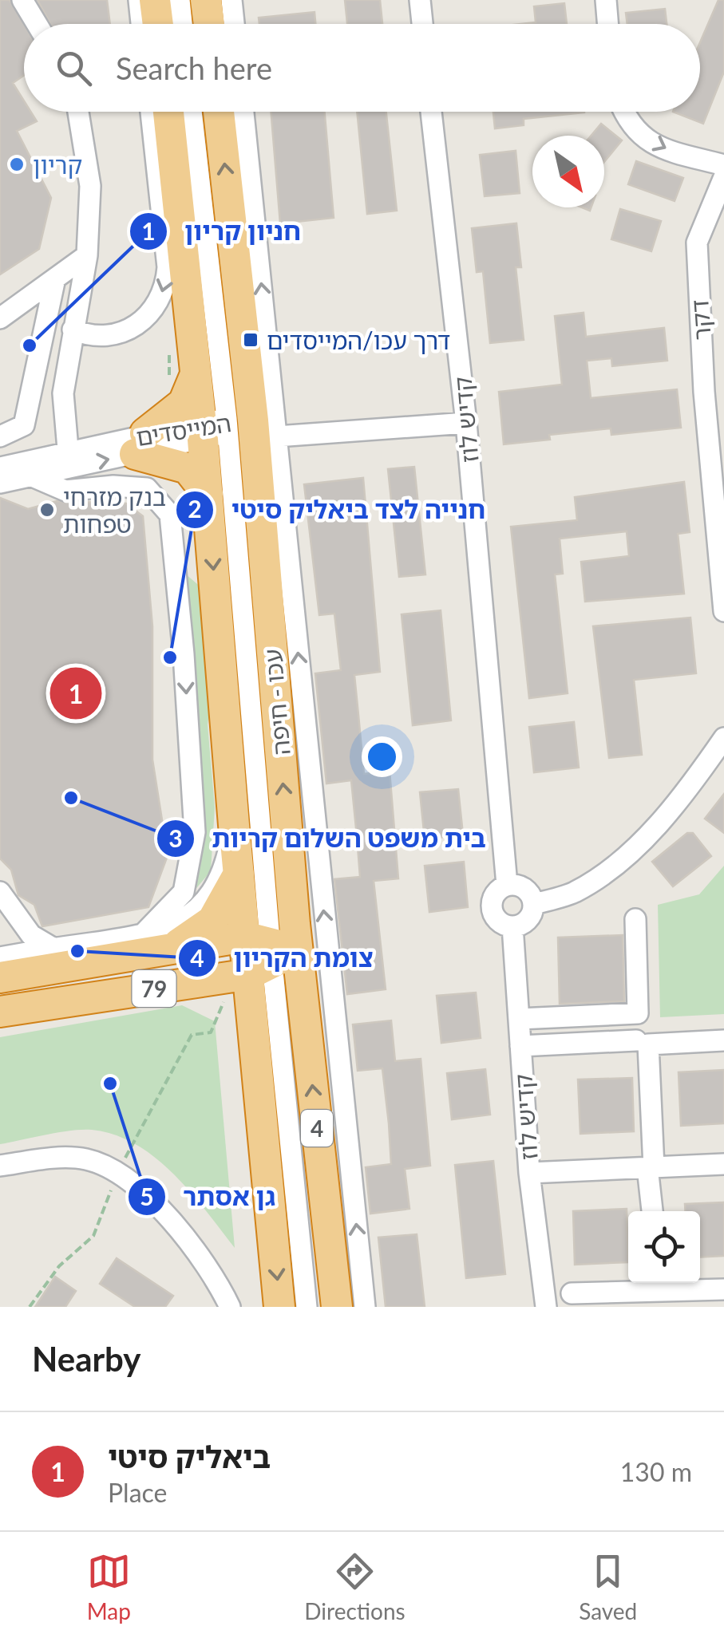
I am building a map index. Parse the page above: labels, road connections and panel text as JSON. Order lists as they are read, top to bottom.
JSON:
{
  "streets": {
    "highway": ["עכו - חיפה", "79", "4"],
    "street": ["דקר", "קדיש לוז", "המייסדים"]
  },
  "crossings": [
    ["קדיש לוז", "המייסדים"],
    ["המייסדים", "עכו - חיפה"],
    ["עכו - חיפה", "79"],
    ["עכו - חיפה", "4"],
    ["79", "4"]
  ],
  "places": {
    "other": [
      "קריון",
      "חניון קריון",
      "בנק מזרחי טפחות",
      "חנייה לצד ביאליק סיטי",
      "בית משפט השלום קריות",
      "צומת הקריון",
      "גן אסתר"
    ],
    "transit": ["דרך עכו/המייסדים"]
  },
  "north": "bottom right",
  "page": {
    "search": "Search here",
    "pins": "1",
    "heading": "Nearby",
    "list": [
      {
        "mark": "1",
        "name": "ביאליק סיטי",
        "note": "Place",
        "value": "130 m"
      }
    ],
    "nav": ["Map", "Directions", "Saved"]
  }
}
